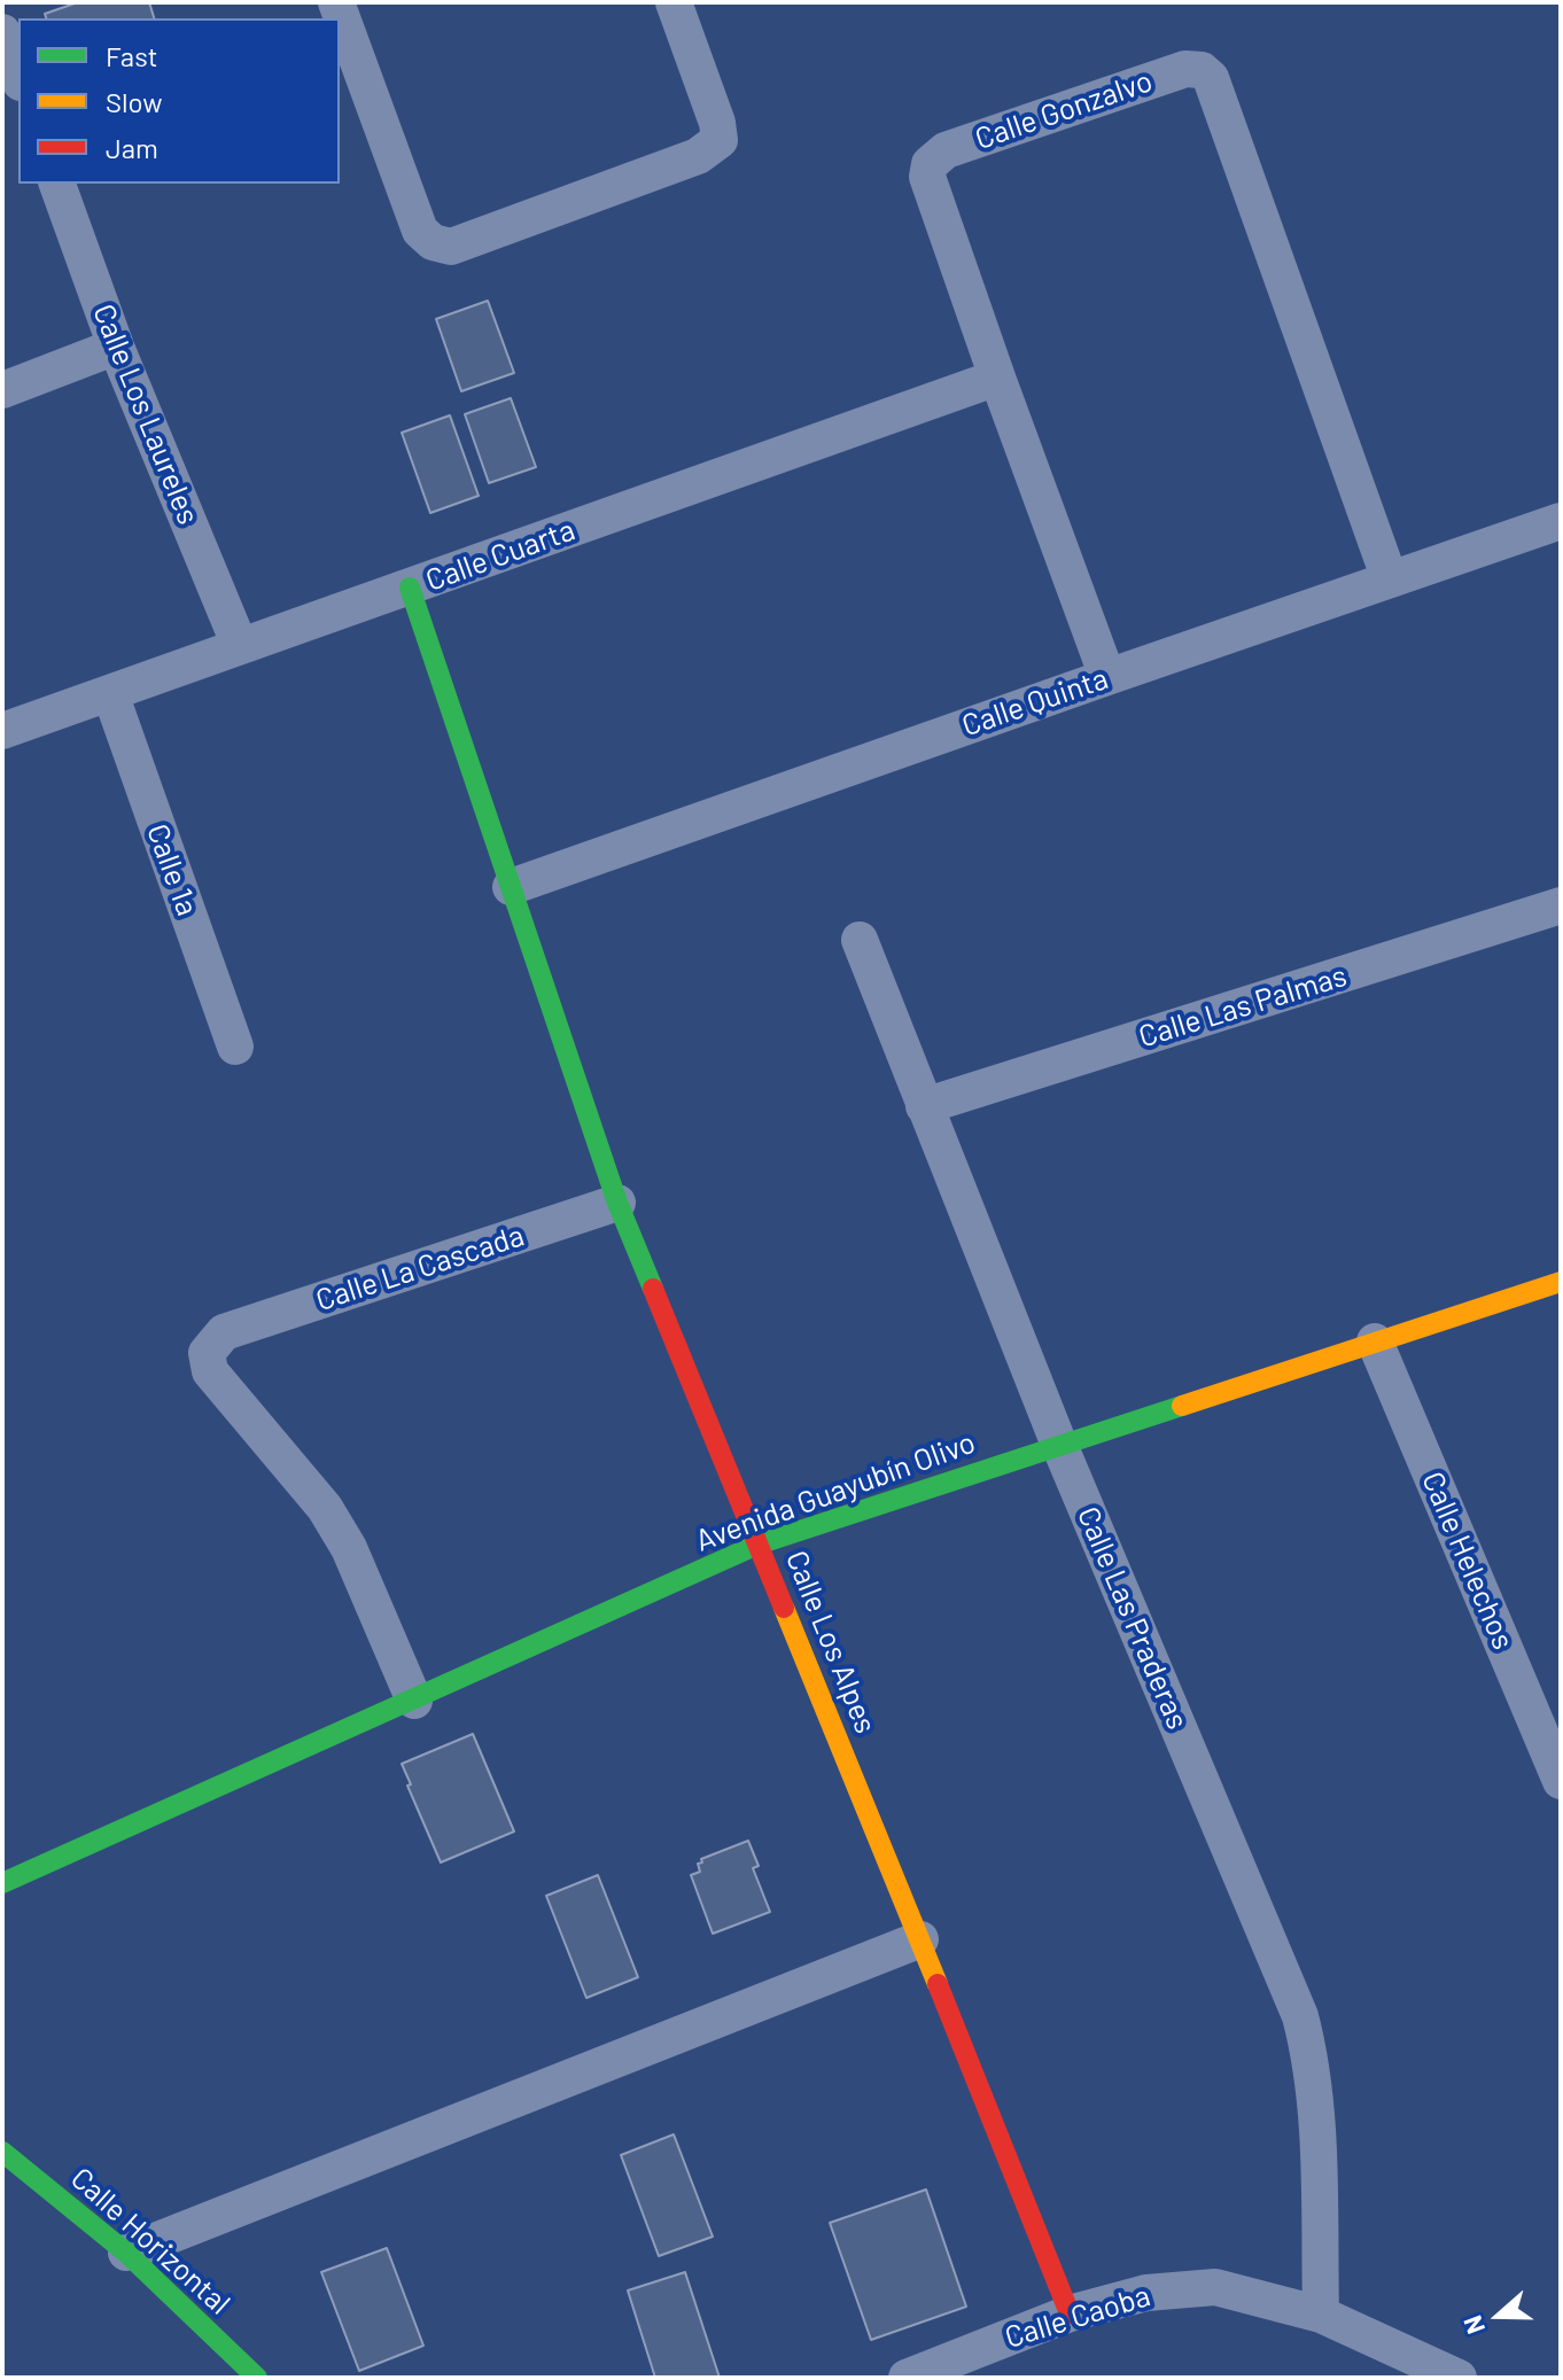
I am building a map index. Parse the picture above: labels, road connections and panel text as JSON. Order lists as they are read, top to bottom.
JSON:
{
  "streets": {
    "main road": ["Avenida Guayubín Olivo", "Calle Los Alpes", "Calle Horizontal"],
    "street": [
      "Calle Gonzalvo",
      "Calle Los Laureles",
      "Calle Cuarta",
      "Calle Quinta",
      "Calle 1a",
      "Calle Las Palmas",
      "Calle La Cascada",
      "Calle Helechos",
      "Calle Las Praderas",
      "Calle Caoba"
    ]
  },
  "crossings": [
    ["Calle Gonzalvo", "Calle Cuarta"],
    ["Calle Gonzalvo", "Calle Quinta"],
    ["Calle Los Laureles", "Calle Cuarta"],
    ["Calle Cuarta", "Calle 1a"],
    ["Calle Cuarta", "Calle Los Alpes"],
    ["Calle Quinta", "Calle Los Alpes"],
    ["Calle Las Palmas", "Calle Las Praderas"],
    ["Calle La Cascada", "Avenida Guayubín Olivo"],
    ["Calle La Cascada", "Calle Los Alpes"],
    ["Avenida Guayubín Olivo", "Calle Helechos"],
    ["Avenida Guayubín Olivo", "Calle Las Praderas"],
    ["Avenida Guayubín Olivo", "Calle Los Alpes"],
    ["Calle Las Praderas", "Calle Caoba"],
    ["Calle Los Alpes", "Calle Caoba"]
  ],
  "legend": ["Fast", "Slow", "Jam"],
  "north": "left"
}
